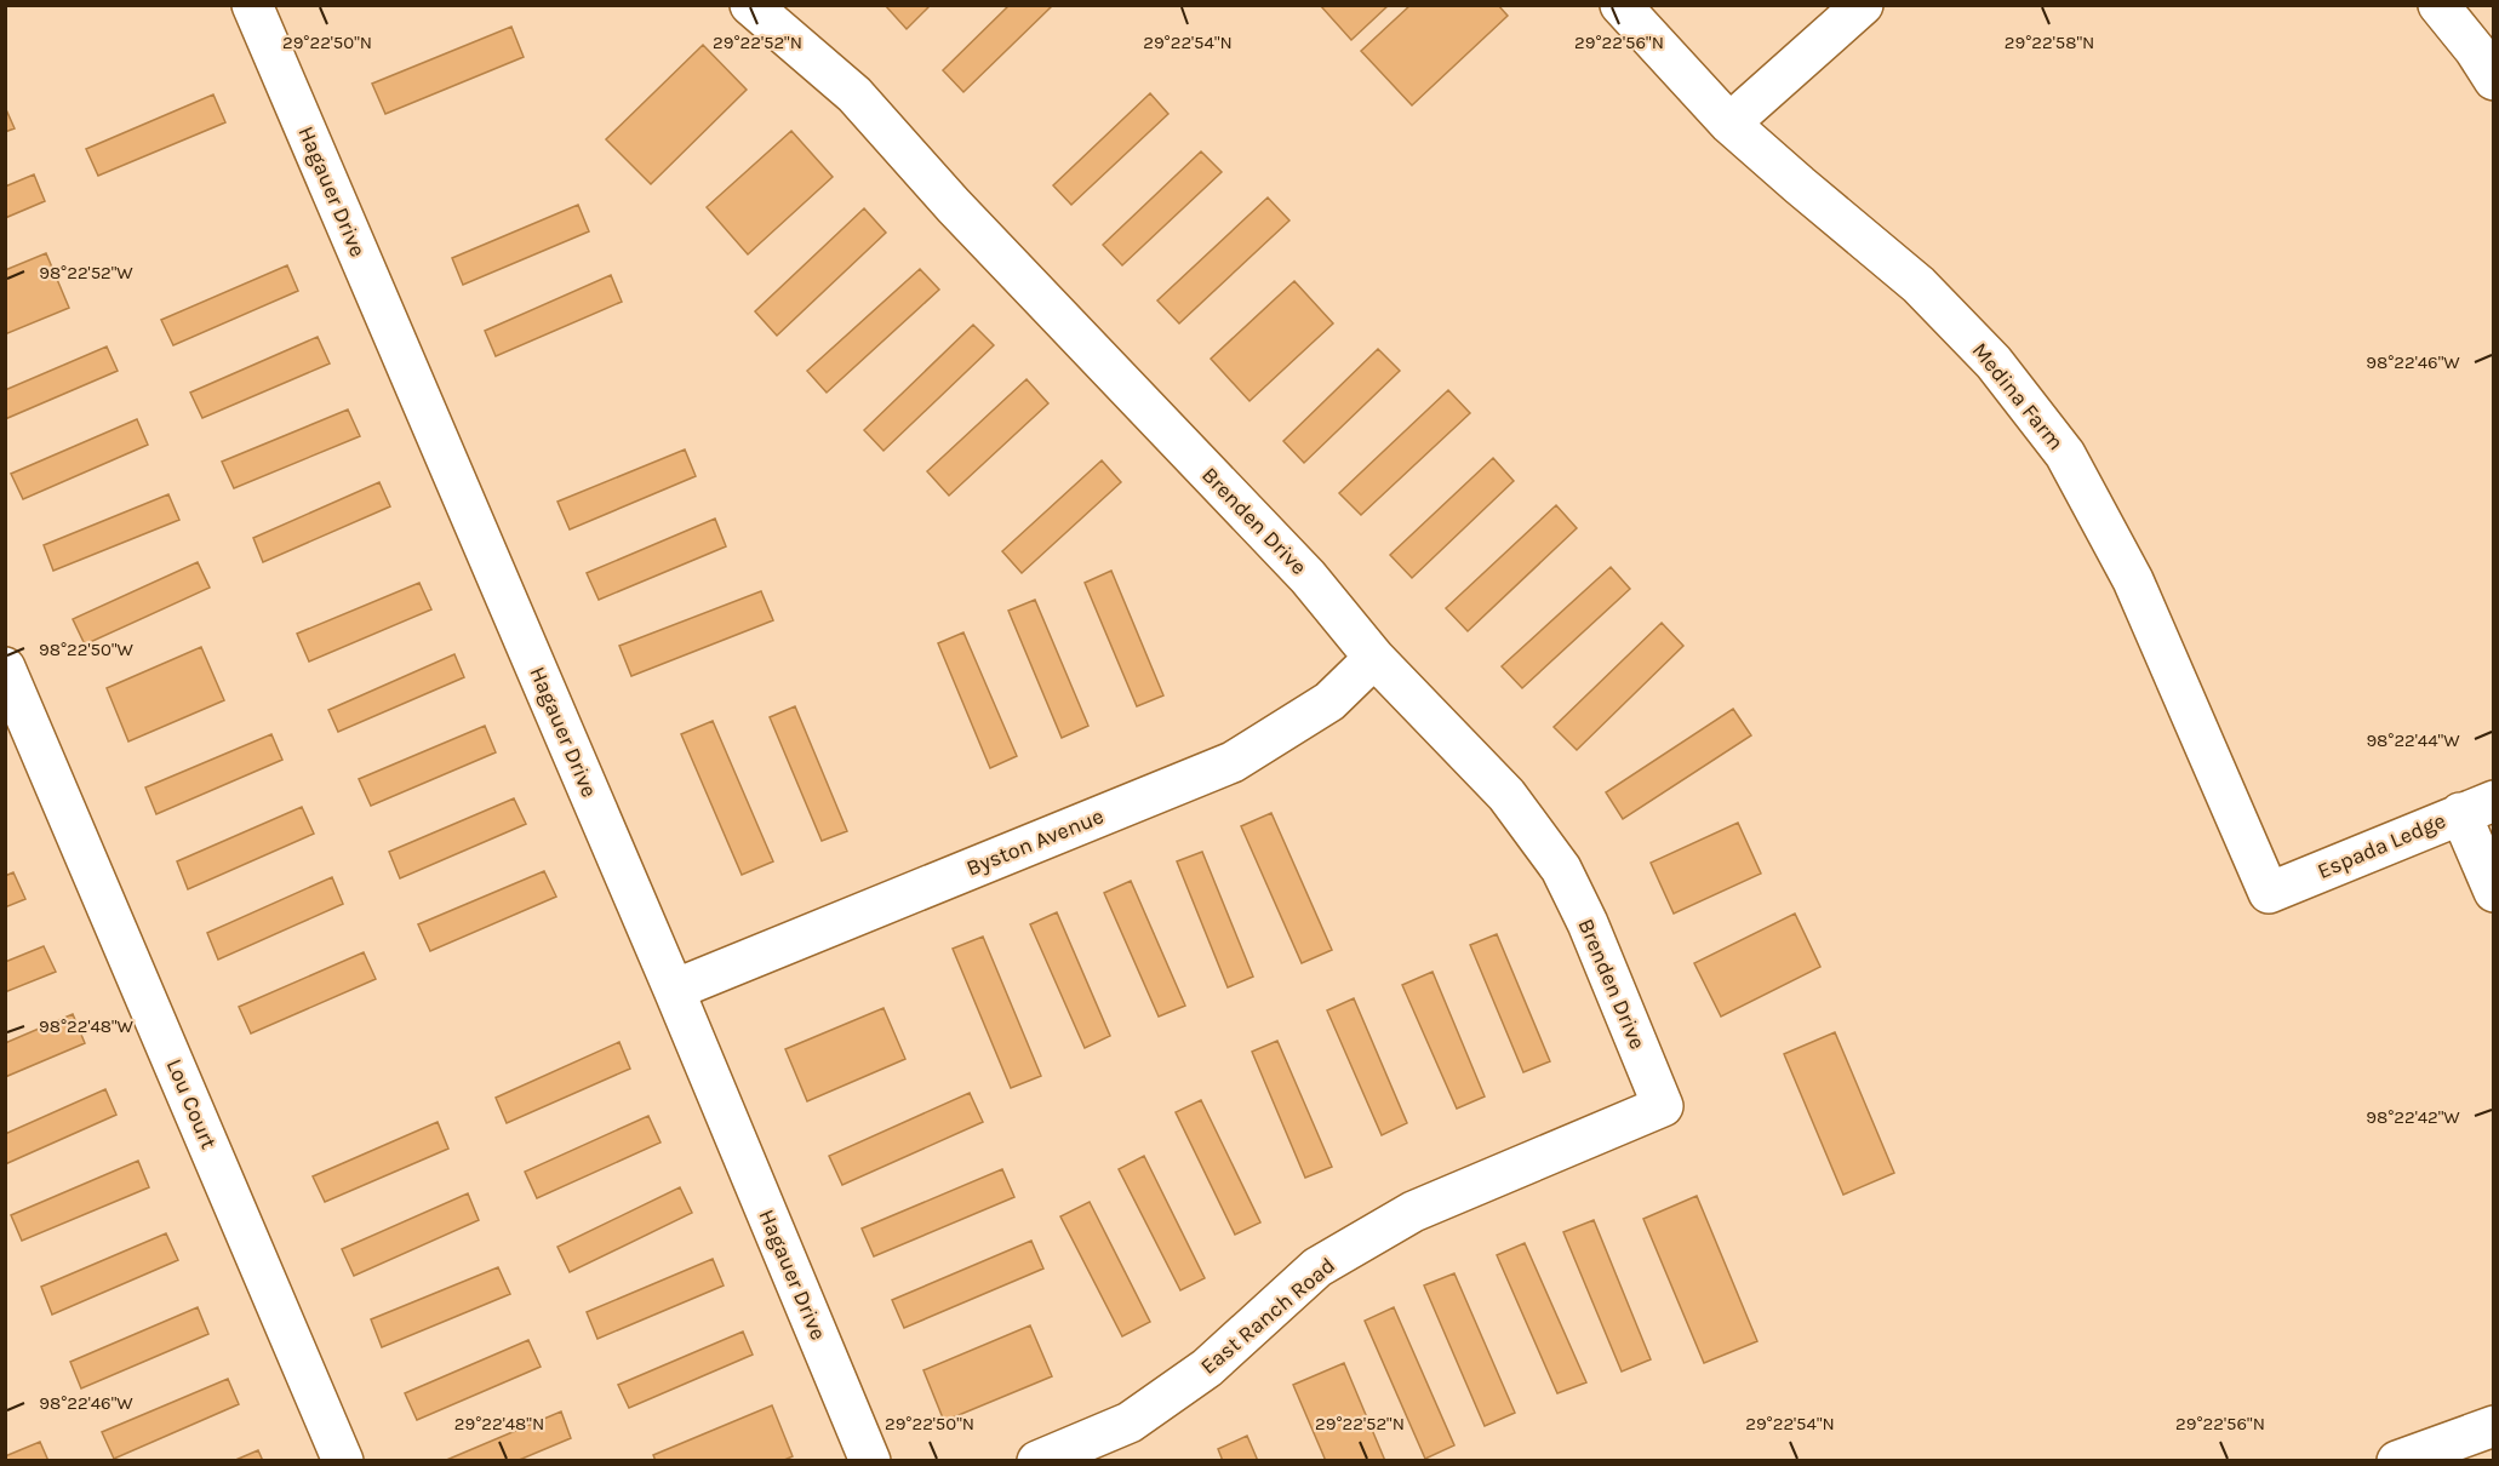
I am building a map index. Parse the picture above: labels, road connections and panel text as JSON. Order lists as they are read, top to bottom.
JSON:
{
  "streets": {
    "street": [
      "Hagauer Drive",
      "Medina Farm",
      "Brenden Drive",
      "Byston Avenue",
      "Espada Ledge",
      "Lou Court",
      "East Ranch Road"
    ]
  },
  "crossings": [
    ["Hagauer Drive", "Byston Avenue"],
    ["Medina Farm", "Espada Ledge"],
    ["Brenden Drive", "Byston Avenue"],
    ["Brenden Drive", "East Ranch Road"]
  ],
  "coordinates": [
    "29°22'50\"N",
    "29°22'52\"N",
    "29°22'54\"N",
    "29°22'56\"N",
    "29°22'58\"N",
    "98°22'52\"W",
    "98°22'46\"W",
    "98°22'50\"W",
    "98°22'44\"W",
    "98°22'48\"W",
    "98°22'42\"W",
    "29°22'48\"N"
  ]
}
